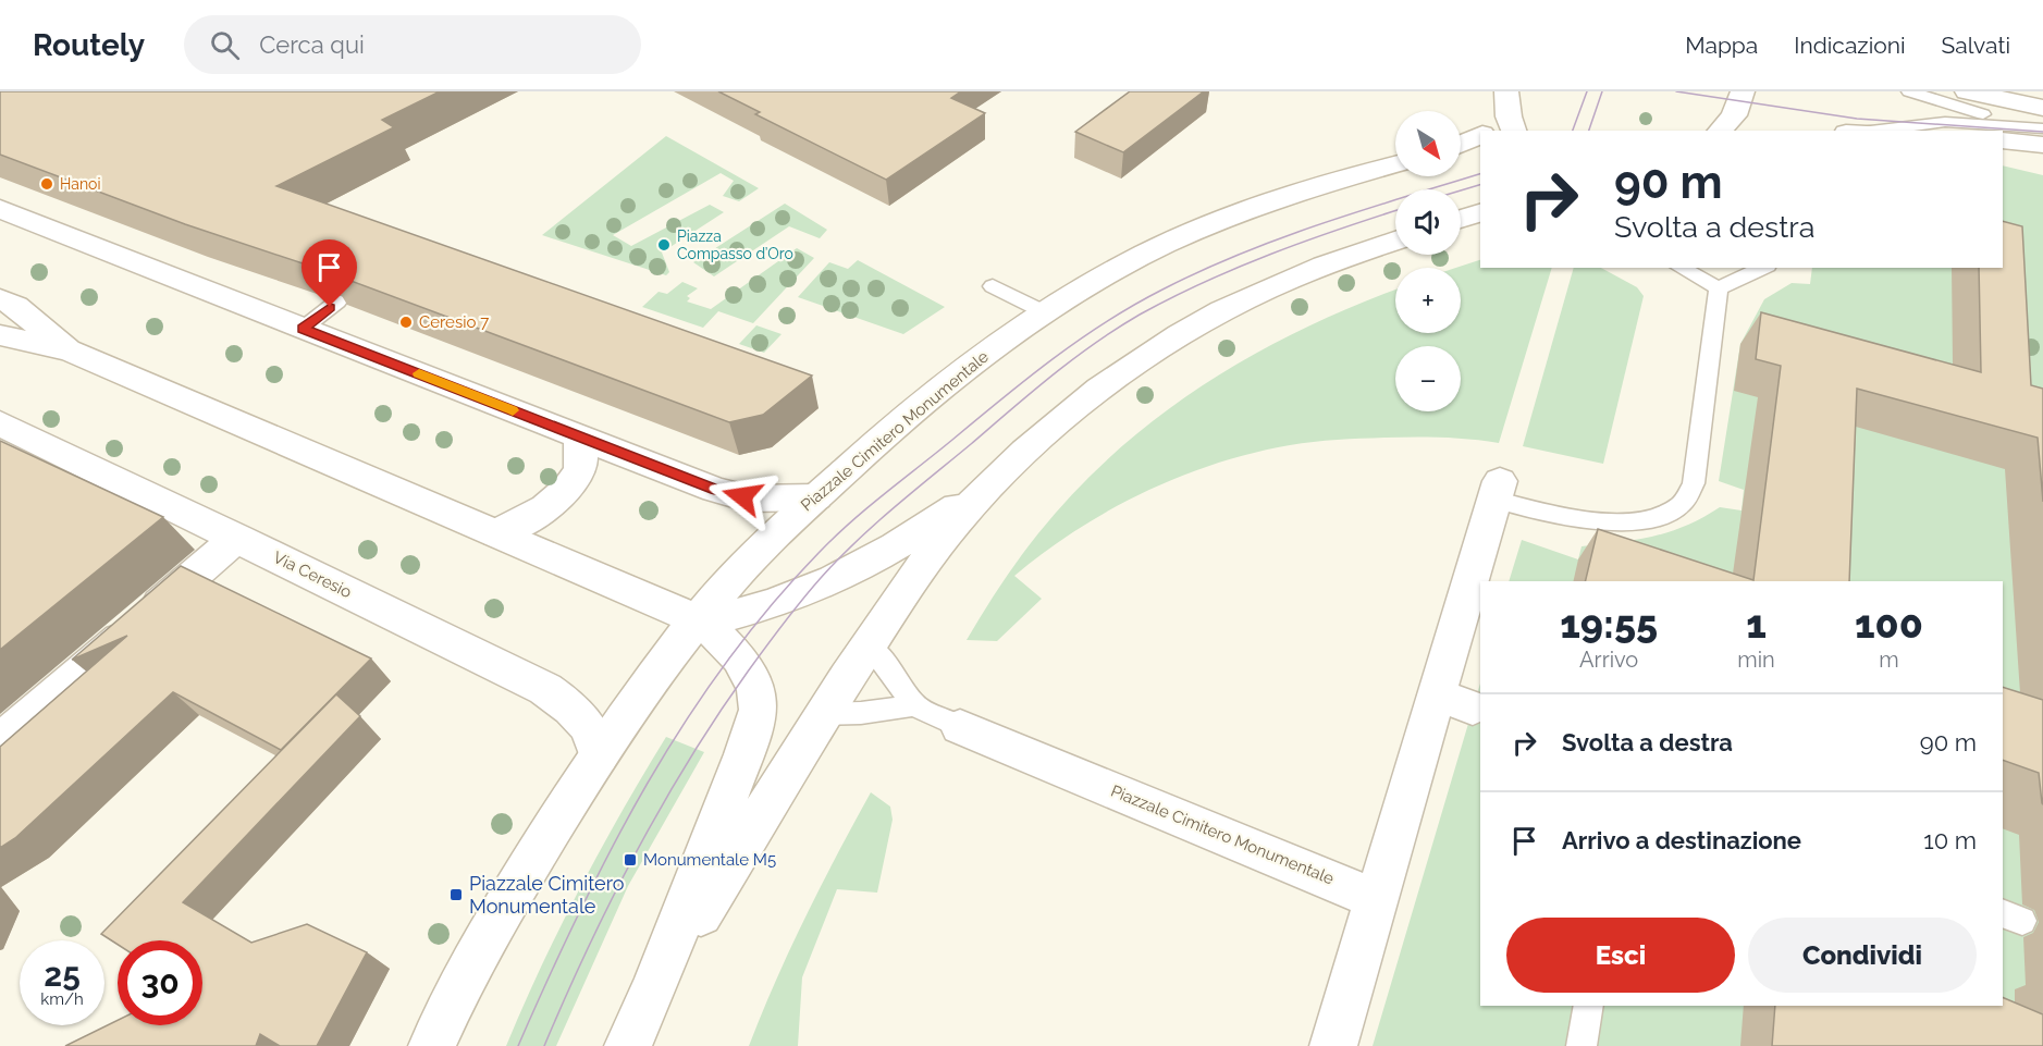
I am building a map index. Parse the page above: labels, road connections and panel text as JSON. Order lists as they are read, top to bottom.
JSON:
{
  "streets": {
    "main road": ["Piazzale Cimitero Monumentale", "Via Ceresio"]
  },
  "crossings": [
    ["Piazzale Cimitero Monumentale", "Via Ceresio"]
  ],
  "places": {
    "other": ["Hanoi", "Piazza Compasso d’Oro", "Ceresio 7"],
    "transit": ["Monumentale M5", "Piazzale Cimitero Monumentale"]
  },
  "north": "bottom right",
  "page": {
    "header": "Routely",
    "search": "Cerca qui",
    "nav": ["Mappa", "Indicazioni", "Salvati"],
    "map_buttons": ["+", "−"],
    "turn": ["90 m", "Svolta a destra"],
    "eta": [
      "19:55",
      "Arrivo",
      "1",
      "min",
      "100",
      "m"
    ],
    "list": [
      {
        "name": "Svolta a destra",
        "value": "90 m"
      },
      {
        "name": "Arrivo a destinazione",
        "value": "10 m"
      }
    ],
    "buttons": ["Esci", "Condividi"],
    "speed": "25 km/h",
    "limit": "30"
  }
}
